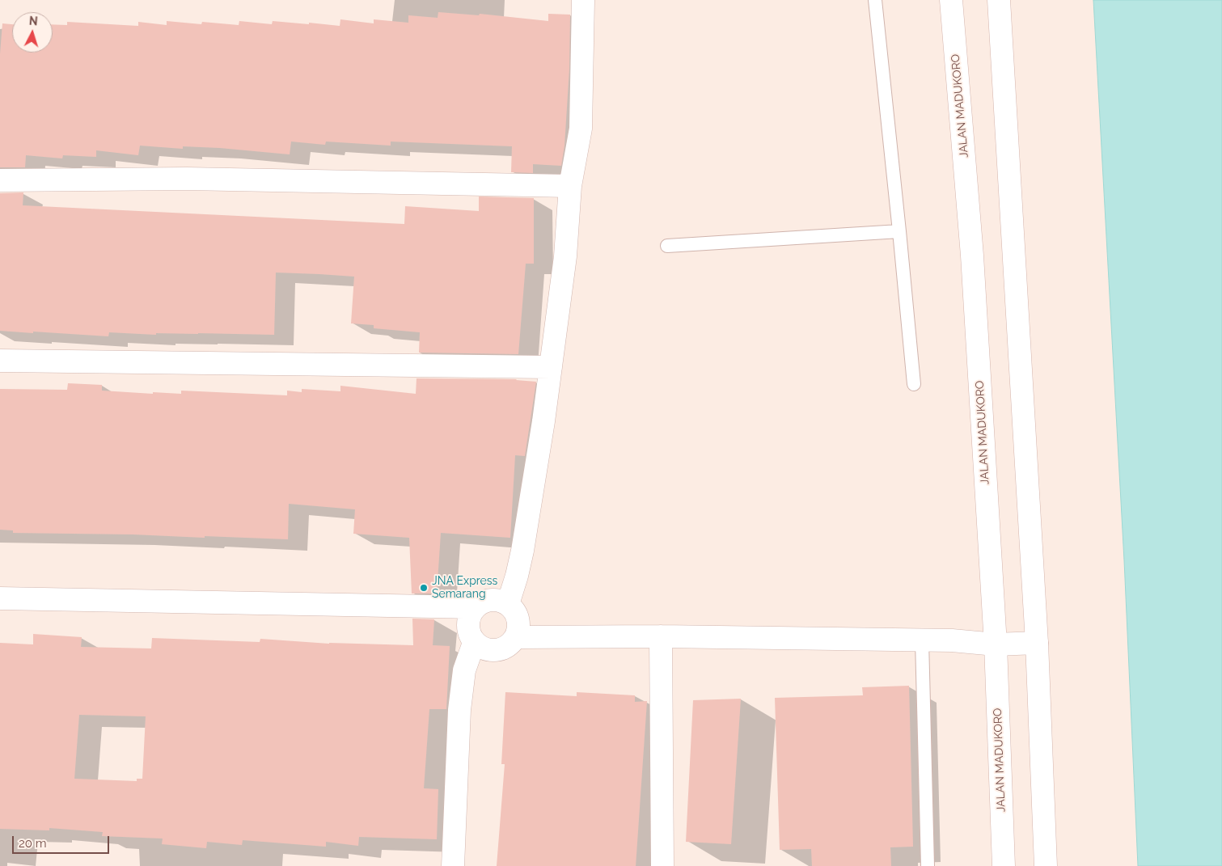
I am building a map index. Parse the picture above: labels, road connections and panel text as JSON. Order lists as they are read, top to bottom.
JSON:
{
  "streets": {
    "street": ["JALAN MADUKORO"]
  },
  "places": ["JNA Express Semarang"],
  "scale_bar": "20 m",
  "north": "top"
}
